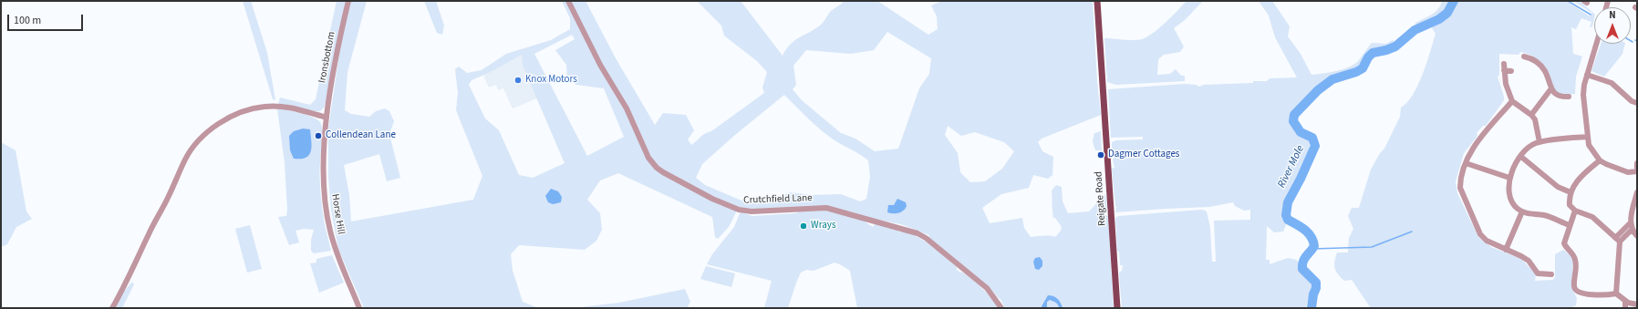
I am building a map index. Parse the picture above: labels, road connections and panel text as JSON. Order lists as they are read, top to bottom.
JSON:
{
  "streets": {
    "main road": ["Reigate Road"],
    "street": ["Ironsbottom", "Crutchfield Lane", "Horse Hill"]
  },
  "crossings": [
    ["Ironsbottom", "Horse Hill"]
  ],
  "water": ["River Mole"],
  "places": [
    "Knox Motors",
    "Collendean Lane",
    "Dagmer Cottages",
    "Wrays"
  ],
  "scale_bar": "100 m",
  "north": "top"
}
